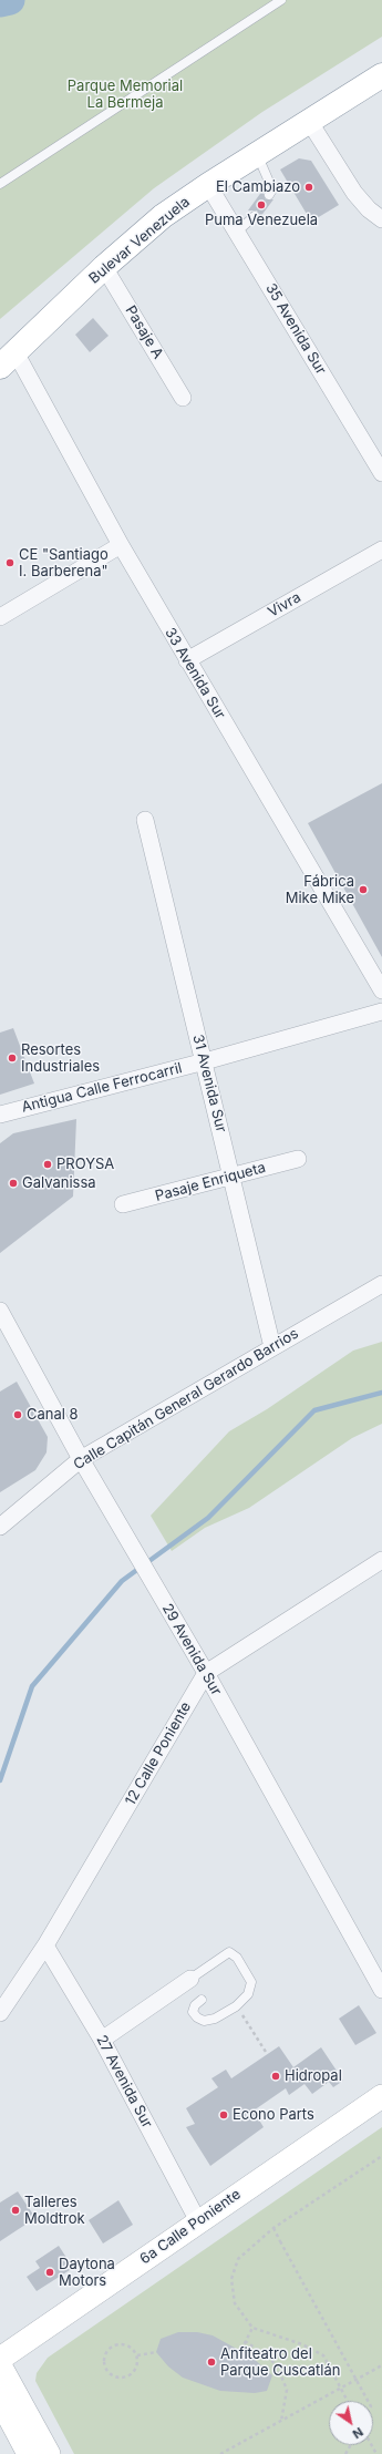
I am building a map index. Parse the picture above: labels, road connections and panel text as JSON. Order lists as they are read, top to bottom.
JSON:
{
  "streets": {
    "highway": ["Bulevar Venezuela"],
    "street": [
      "35 Avenida Sur",
      "Pasaje A",
      "Vivra",
      "33 Avenida Sur",
      "31 Avenida Sur",
      "Antigua Calle Ferrocarril",
      "Pasaje Enriqueta",
      "Calle Capitán General Gerardo Barrios",
      "29 Avenida Sur",
      "12 Calle Poniente",
      "27 Avenida Sur",
      "6a Calle Poniente"
    ]
  },
  "crossings": [
    ["Bulevar Venezuela", "35 Avenida Sur"],
    ["Bulevar Venezuela", "Pasaje A"],
    ["Bulevar Venezuela", "33 Avenida Sur"],
    ["Vivra", "33 Avenida Sur"],
    ["31 Avenida Sur", "Antigua Calle Ferrocarril"],
    ["31 Avenida Sur", "Pasaje Enriqueta"],
    ["31 Avenida Sur", "Calle Capitán General Gerardo Barrios"],
    ["Calle Capitán General Gerardo Barrios", "29 Avenida Sur"],
    ["29 Avenida Sur", "12 Calle Poniente"],
    ["12 Calle Poniente", "27 Avenida Sur"],
    ["27 Avenida Sur", "6a Calle Poniente"]
  ],
  "parks": ["Parque Memorial La Bermeja"],
  "places": [
    "El Cambiazo",
    "Puma Venezuela",
    "CE \"Santiago I. Barberena\"",
    "Fábrica Mike Mike",
    "Resortes Industriales",
    "PROYSA",
    "Galvanissa",
    "Canal 8",
    "Hidropal",
    "Econo Parts",
    "Talleres Moldtrok",
    "Daytona Motors",
    "Anfiteatro del Parque Cuscatlán"
  ],
  "north": "bottom right"
}
